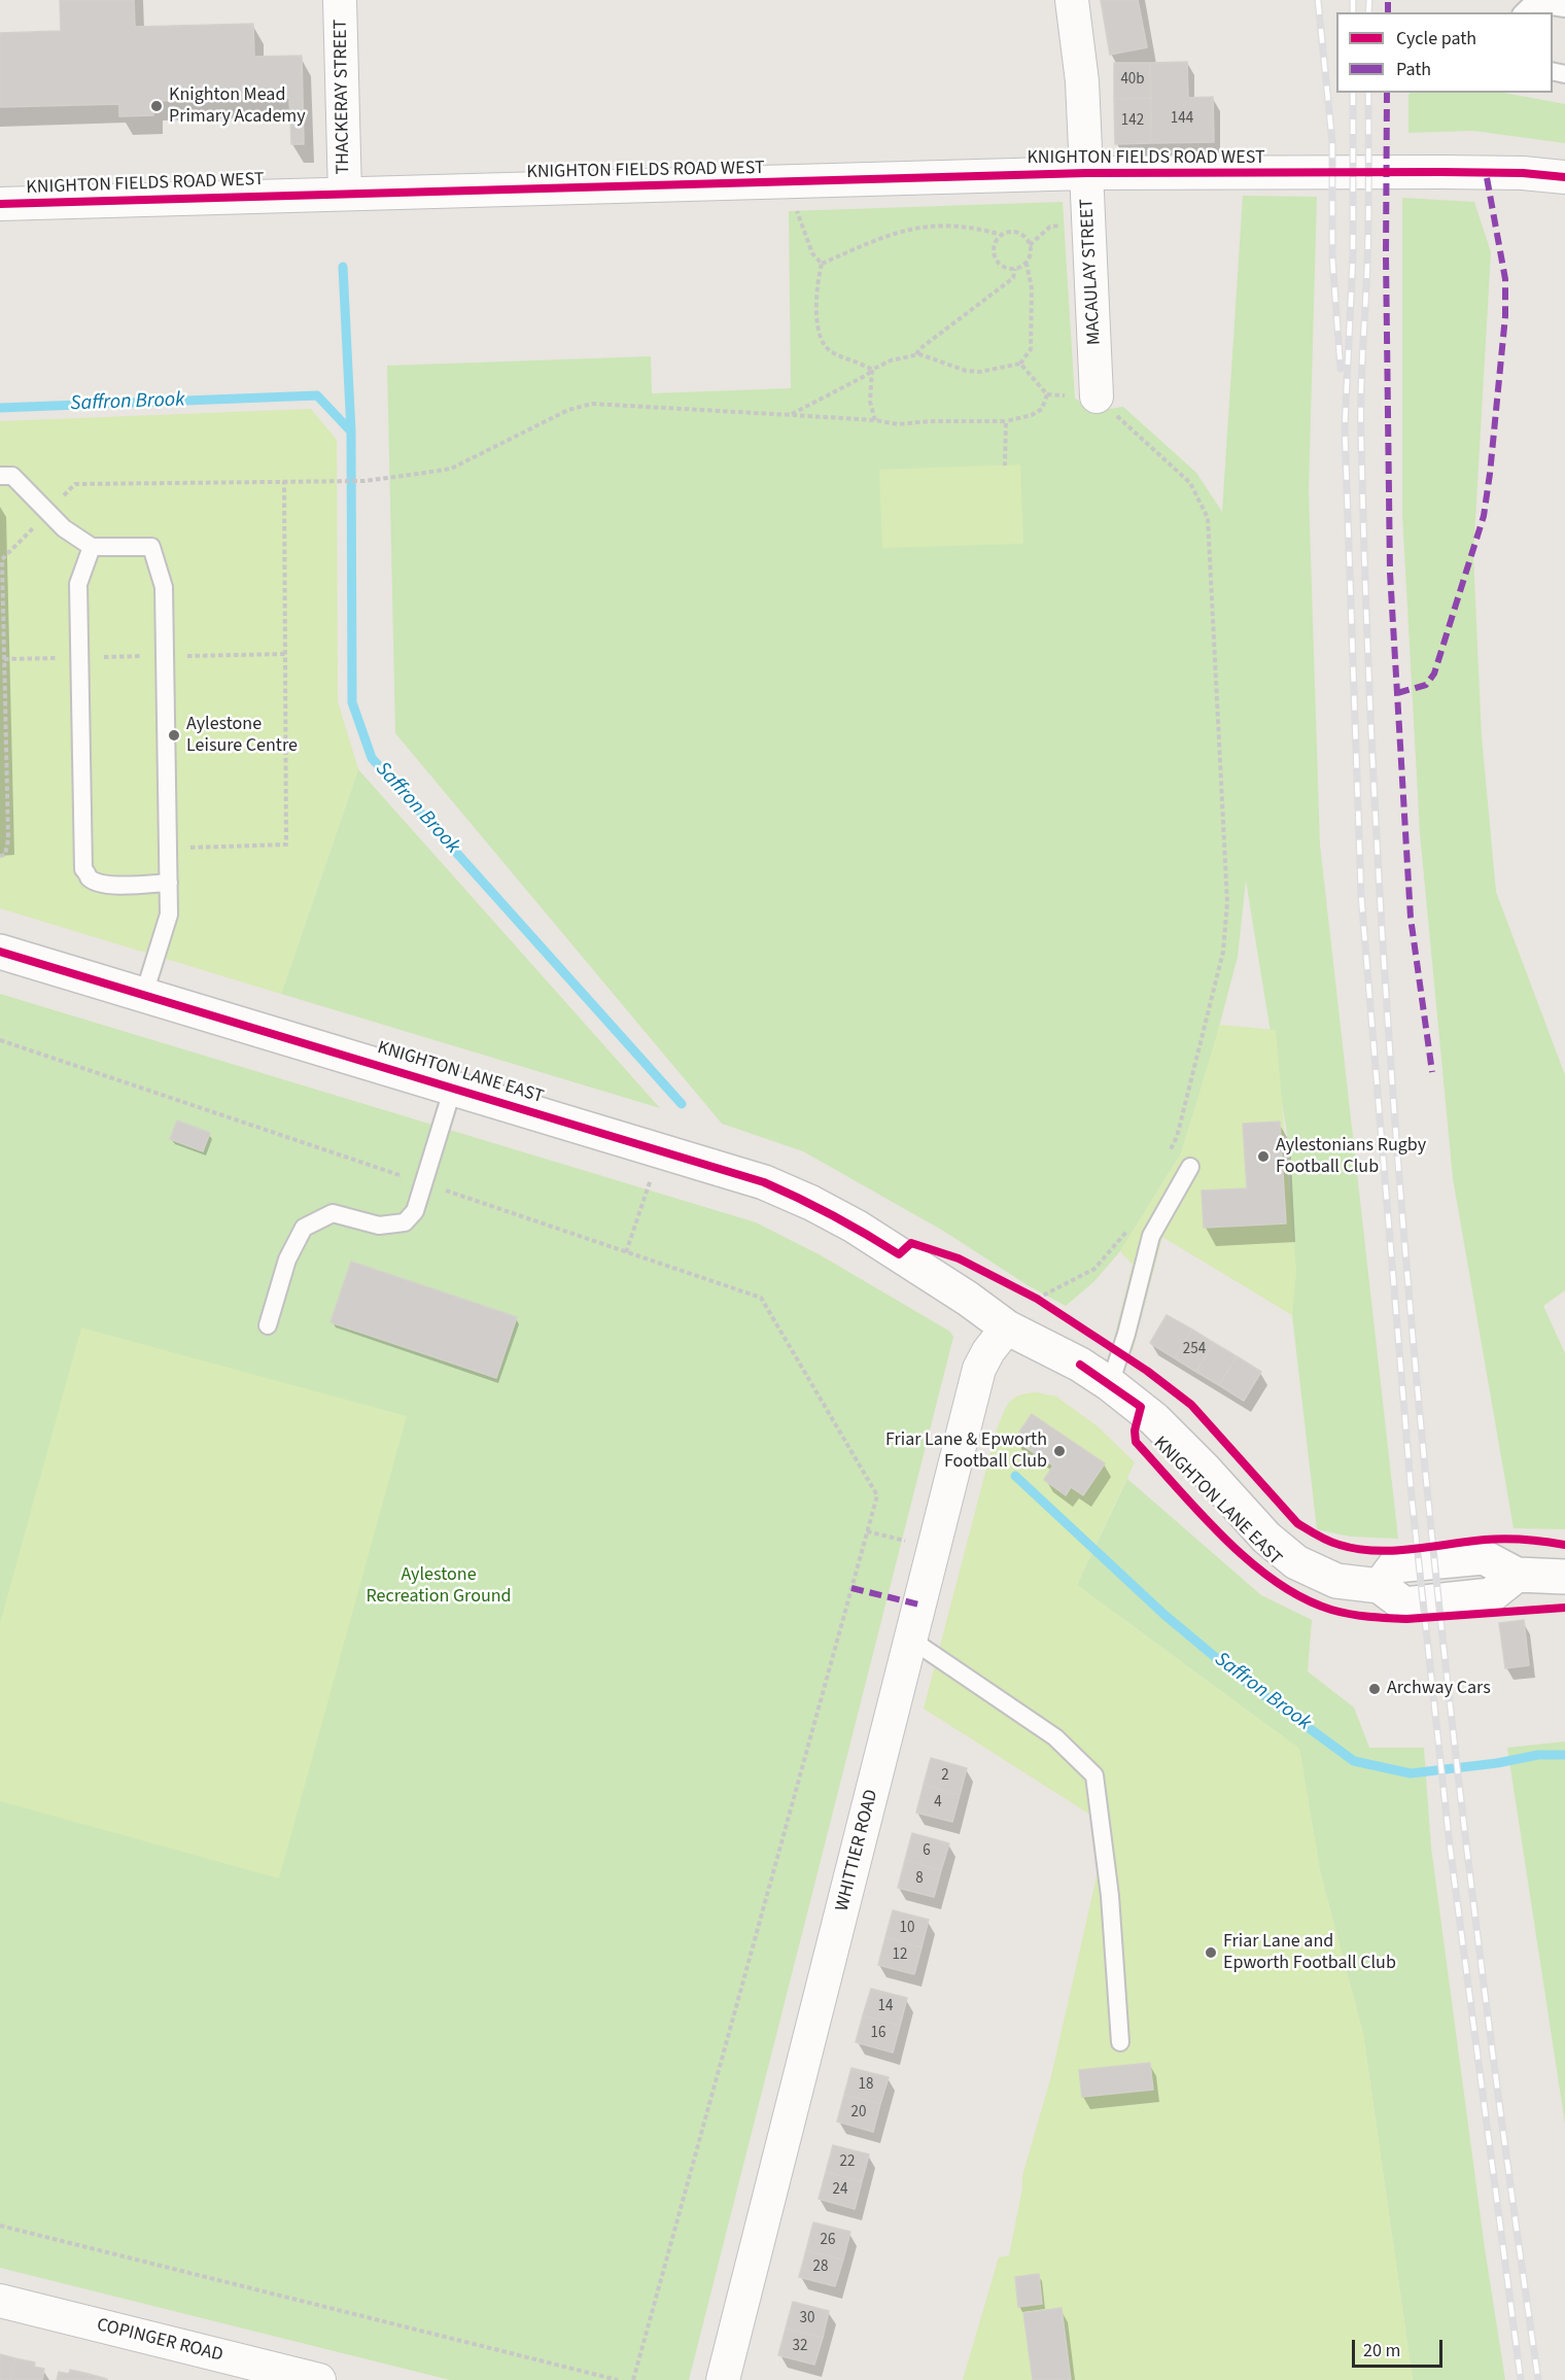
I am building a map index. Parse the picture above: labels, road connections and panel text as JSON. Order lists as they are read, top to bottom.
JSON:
{
  "streets": {
    "street": [
      "THACKERAY STREET",
      "KNIGHTON FIELDS ROAD WEST",
      "MACAULAY STREET",
      "KNIGHTON LANE EAST",
      "WHITTIER ROAD",
      "COPINGER ROAD"
    ]
  },
  "crossings": [
    ["THACKERAY STREET", "KNIGHTON FIELDS ROAD WEST"],
    ["KNIGHTON FIELDS ROAD WEST", "MACAULAY STREET"],
    ["KNIGHTON LANE EAST", "WHITTIER ROAD"]
  ],
  "water": ["Saffron Brook"],
  "parks": ["Aylestone Recreation Ground"],
  "places": [
    "Knighton Mead Primary Academy",
    "Aylestone Leisure Centre",
    "Aylestonians Rugby Football Club",
    "Friar Lane & Epworth Football Club",
    "Archway Cars",
    "Friar Lane and Epworth Football Club"
  ],
  "house_numbers": [
    "40b",
    "144",
    "142",
    "254",
    "2",
    "4",
    "6",
    "8",
    "10",
    "12",
    "14",
    "16",
    "18",
    "20",
    "22",
    "24",
    "26",
    "28",
    "30",
    "32"
  ],
  "legend": ["Cycle path", "Path"],
  "scale_bar": "20 m"
}
